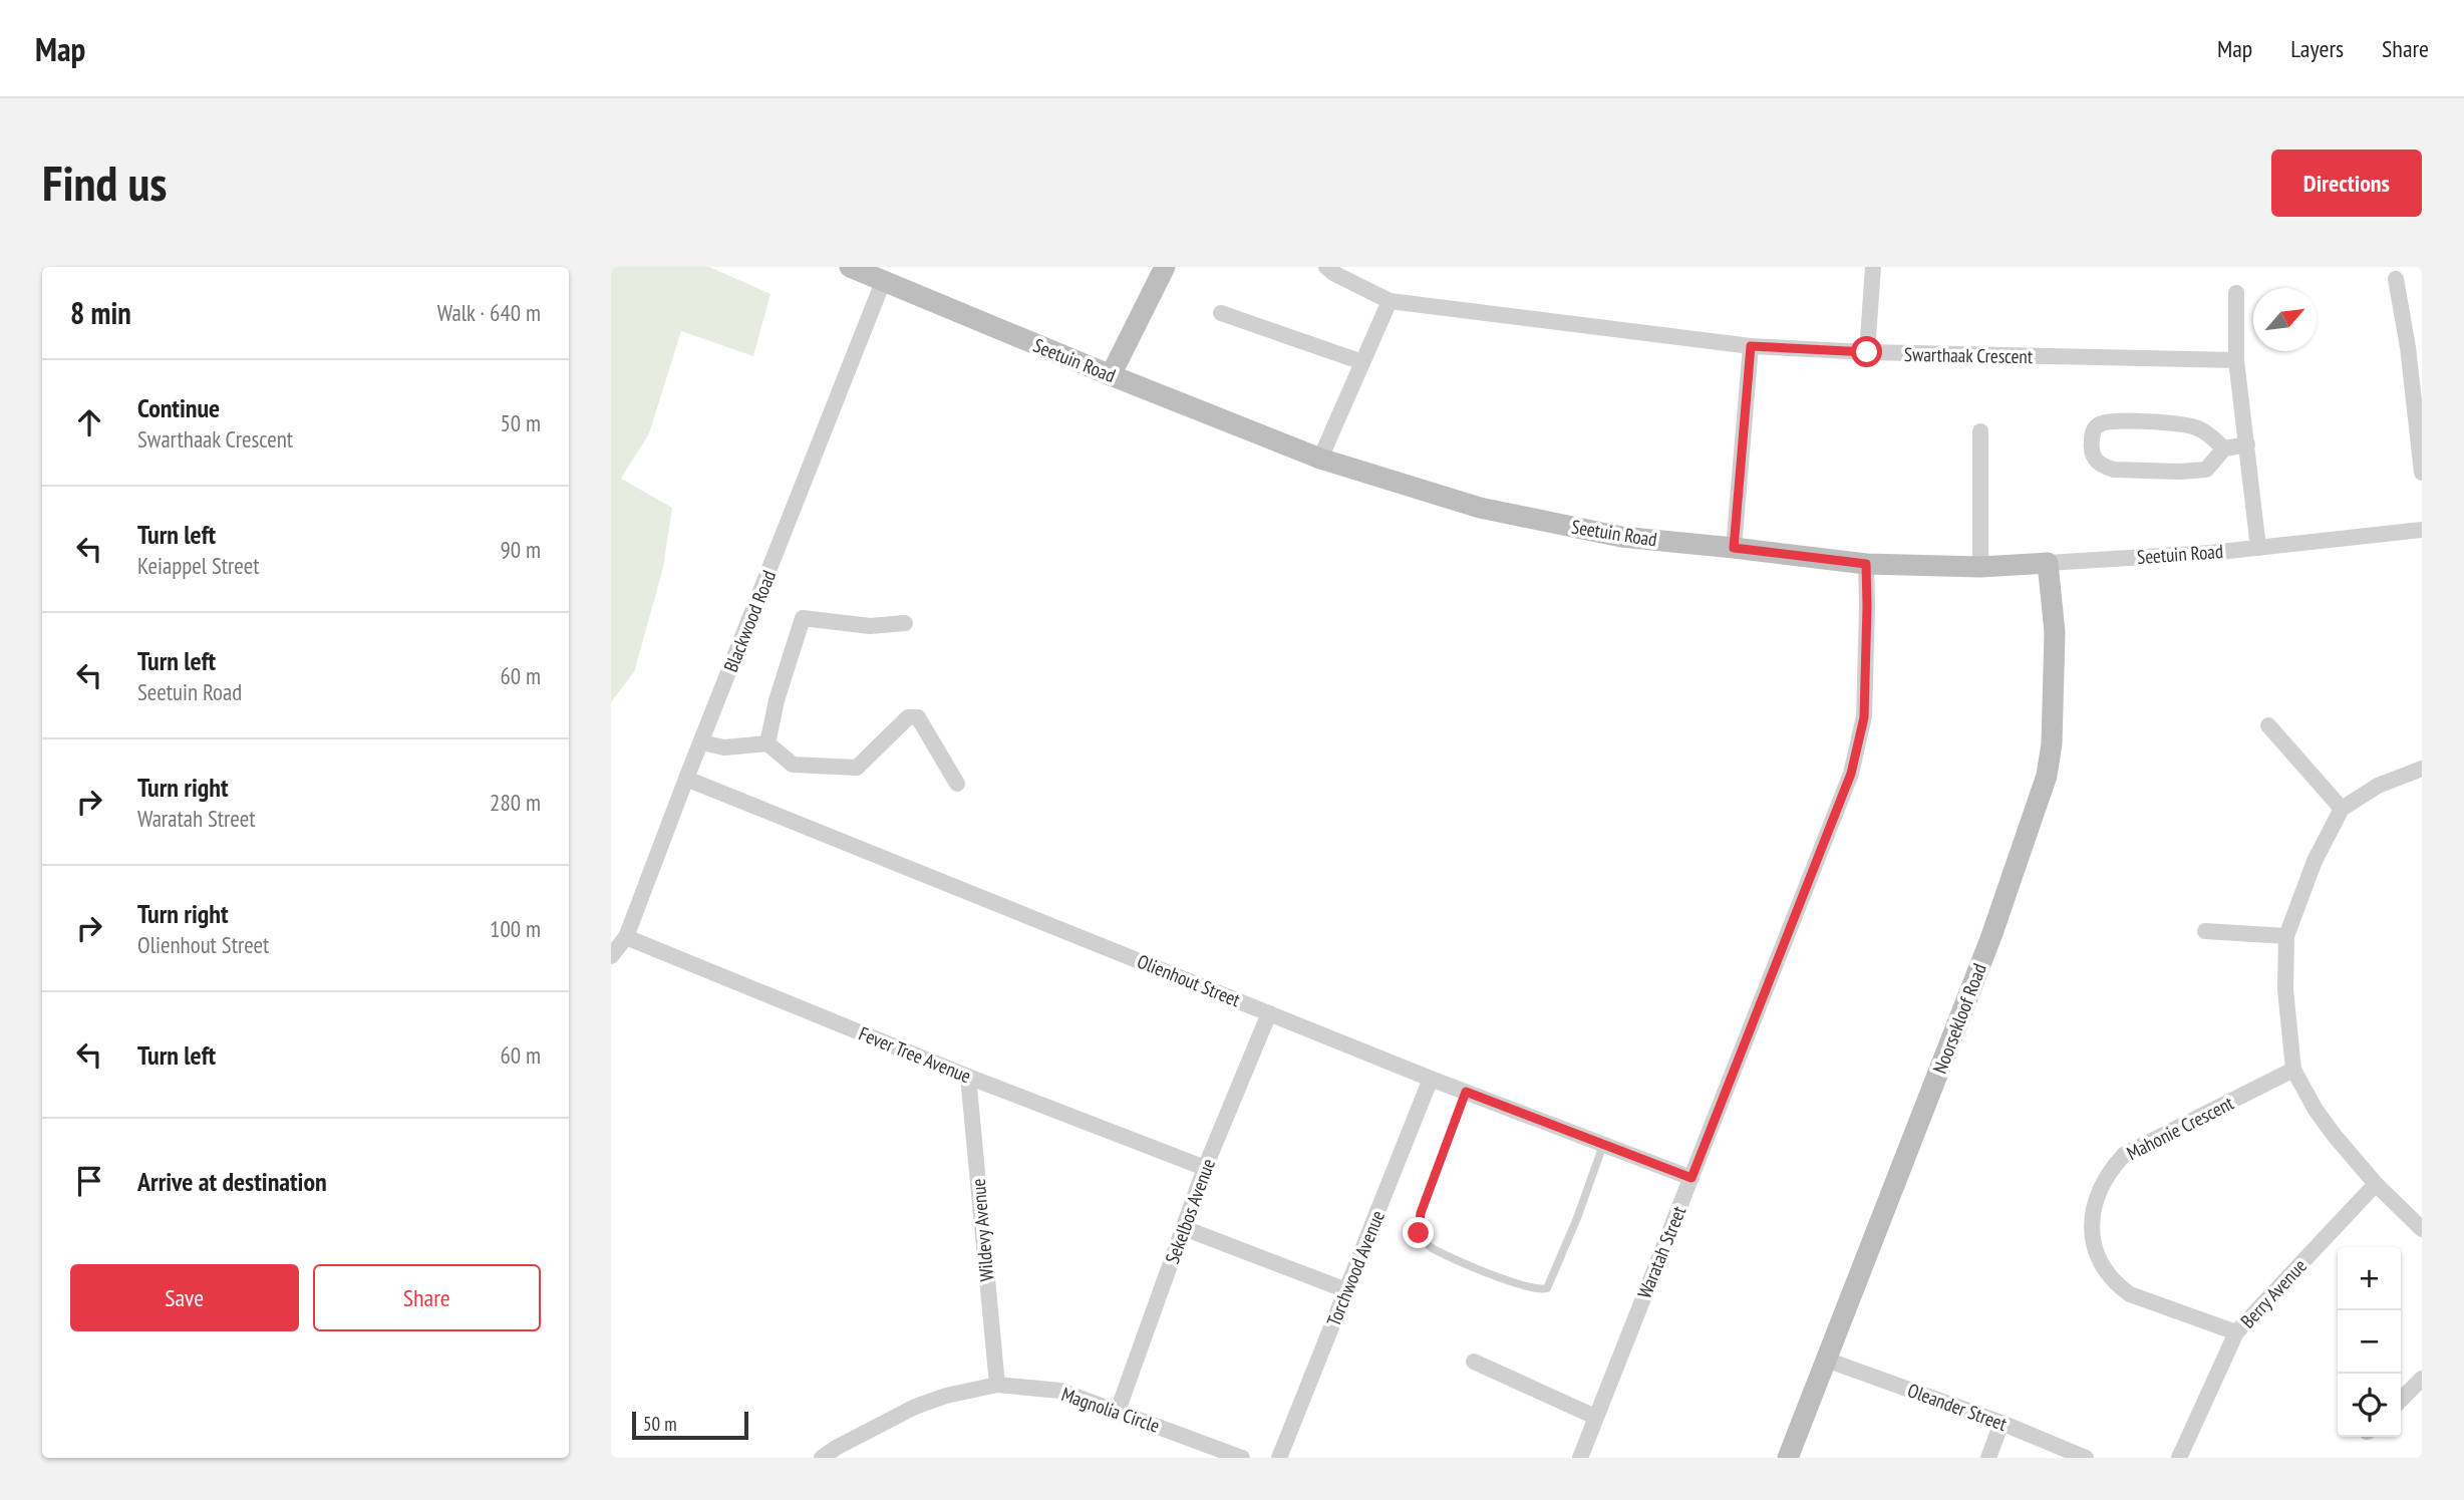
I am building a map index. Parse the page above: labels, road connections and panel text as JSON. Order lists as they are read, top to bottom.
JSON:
{
  "streets": {
    "street": [
      "Swarthaak Crescent",
      "Seetuin Road",
      "Blackwood Road",
      "Olienhout Street",
      "Noorsekloof Road",
      "Fever Tree Avenue",
      "Mahonie Crescent",
      "Sekelbos Avenue",
      "Wildevy Avenue",
      "Waratah Street",
      "Torchwood Avenue",
      "Berry Avenue",
      "Oleander Street",
      "Magnolia Circle"
    ]
  },
  "crossings": [
    ["Seetuin Road", "Blackwood Road"],
    ["Seetuin Road", "Noorsekloof Road"],
    ["Seetuin Road", "Waratah Street"],
    ["Blackwood Road", "Olienhout Street"],
    ["Blackwood Road", "Fever Tree Avenue"],
    ["Olienhout Street", "Sekelbos Avenue"],
    ["Olienhout Street", "Waratah Street"],
    ["Olienhout Street", "Torchwood Avenue"],
    ["Noorsekloof Road", "Oleander Street"],
    ["Fever Tree Avenue", "Sekelbos Avenue"],
    ["Fever Tree Avenue", "Wildevy Avenue"],
    ["Mahonie Crescent", "Berry Avenue"],
    ["Sekelbos Avenue", "Magnolia Circle"],
    ["Wildevy Avenue", "Magnolia Circle"]
  ],
  "scale_bar": "50 m",
  "north": "top right",
  "page": {
    "header": "Map",
    "nav": ["Map", "Layers", "Share"],
    "buttons": [
      "Directions",
      ["Save", "Share"]
    ],
    "title": "Find us",
    "heading": ["8 min", "Walk · 640 m"],
    "list": [
      ["Continue", "Swarthaak Crescent", "50 m"],
      ["Turn left", "Keiappel Street", "90 m"],
      ["Turn left", "Seetuin Road", "60 m"],
      ["Turn right", "Waratah Street", "280 m"],
      ["Turn right", "Olienhout Street", "100 m"],
      ["Turn left", "60 m"],
      "Arrive at destination"
    ],
    "map_buttons": ["+", "−"],
    "scale": "50 m"
  }
}
